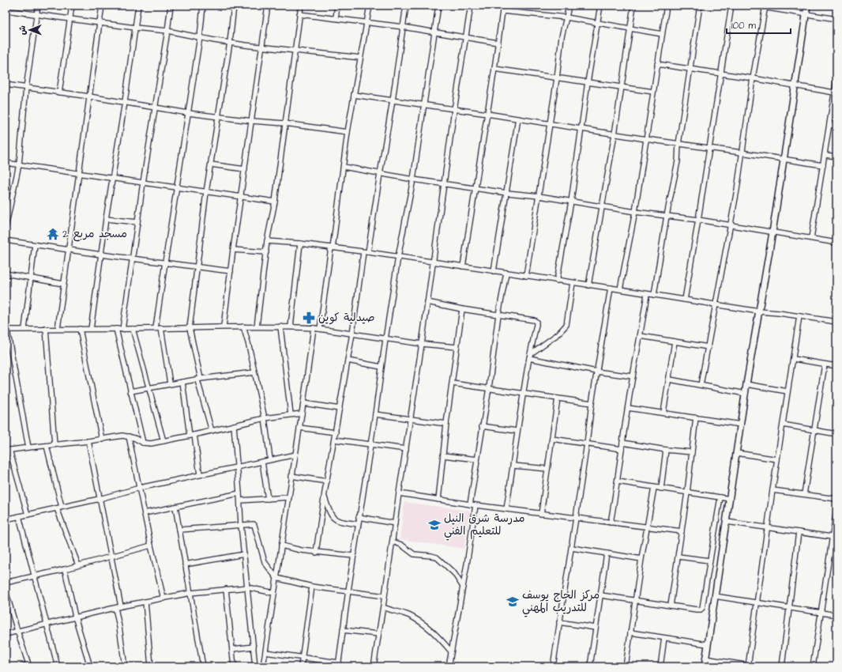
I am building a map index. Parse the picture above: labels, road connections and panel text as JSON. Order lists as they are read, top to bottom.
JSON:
{
  "places": {
    "temple": ["مسجد مربع 2"],
    "pharmacy": ["صيدلية كوين"],
    "school or university": ["مدرسة شرق النيل للتعليم الفني", "مركز الحاج يوسف للتدريب المهني"]
  },
  "scale_bar": "100 m",
  "north": "left"
}
